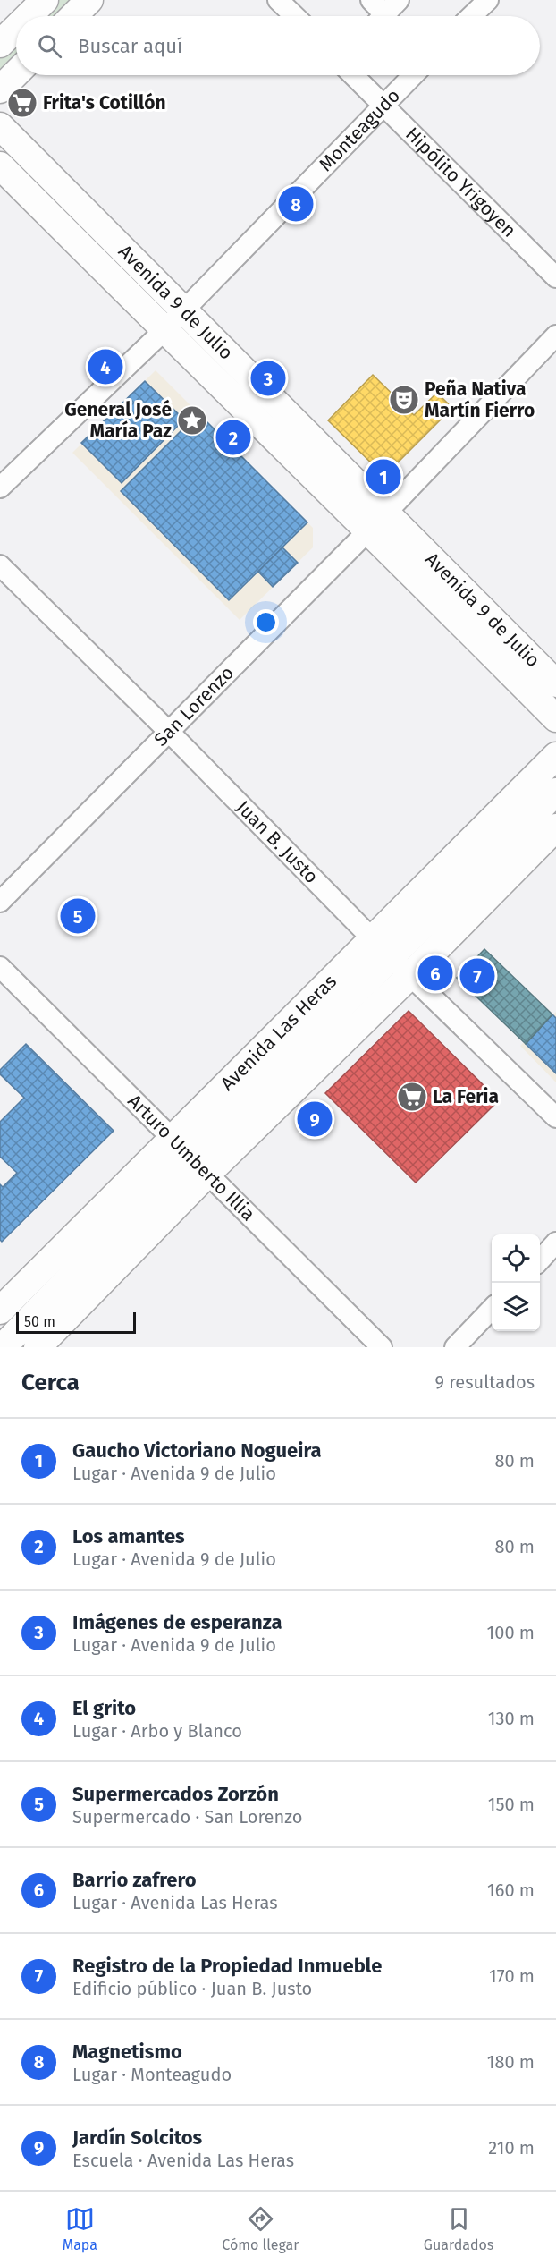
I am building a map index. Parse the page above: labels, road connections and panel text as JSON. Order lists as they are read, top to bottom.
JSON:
{
  "streets": {
    "main road": ["Avenida 9 de Julio", "Avenida Las Heras"],
    "street": [
      "Monteagudo",
      "Hipólito Yrigoyen",
      "San Lorenzo",
      "Juan B. Justo",
      "Arturo Umberto Illia"
    ]
  },
  "crossings": [
    ["Monteagudo", "Hipólito Yrigoyen"],
    ["Monteagudo", "Avenida 9 de Julio"],
    ["Avenida 9 de Julio", "San Lorenzo"],
    ["San Lorenzo", "Juan B. Justo"],
    ["Juan B. Justo", "Avenida Las Heras"],
    ["Avenida Las Heras", "Arturo Umberto Illia"]
  ],
  "places": {
    "supermarket": ["Frita's Cotillón", "La Feria"],
    "theatre": ["Peña Nativa Martín Fierro"],
    "place": ["General José María Paz"]
  },
  "scale_bar": "50 m",
  "page": {
    "search": "Buscar aquí",
    "pins": [
      "8",
      "4",
      "3",
      "2",
      "1",
      "5",
      "6",
      "7",
      "9"
    ],
    "scale": "50 m",
    "heading": ["Cerca", "9 resultados"],
    "list": [
      {
        "mark": "1",
        "name": "Gaucho Victoriano Nogueira",
        "note": "Lugar · Avenida 9 de Julio",
        "value": "80 m"
      },
      {
        "mark": "2",
        "name": "Los amantes",
        "note": "Lugar · Avenida 9 de Julio",
        "value": "80 m"
      },
      {
        "mark": "3",
        "name": "Imágenes de esperanza",
        "note": "Lugar · Avenida 9 de Julio",
        "value": "100 m"
      },
      {
        "mark": "4",
        "name": "El grito",
        "note": "Lugar · Arbo y Blanco",
        "value": "130 m"
      },
      {
        "mark": "5",
        "name": "Supermercados Zorzón",
        "note": "Supermercado · San Lorenzo",
        "value": "150 m"
      },
      {
        "mark": "6",
        "name": "Barrio zafrero",
        "note": "Lugar · Avenida Las Heras",
        "value": "160 m"
      },
      {
        "mark": "7",
        "name": "Registro de la Propiedad Inmueble",
        "note": "Edificio público · Juan B. Justo",
        "value": "170 m"
      },
      {
        "mark": "8",
        "name": "Magnetismo",
        "note": "Lugar · Monteagudo",
        "value": "180 m"
      },
      {
        "mark": "9",
        "name": "Jardín Solcitos",
        "note": "Escuela · Avenida Las Heras",
        "value": "210 m"
      }
    ],
    "nav": ["Mapa", "Cómo llegar", "Guardados"]
  }
}
